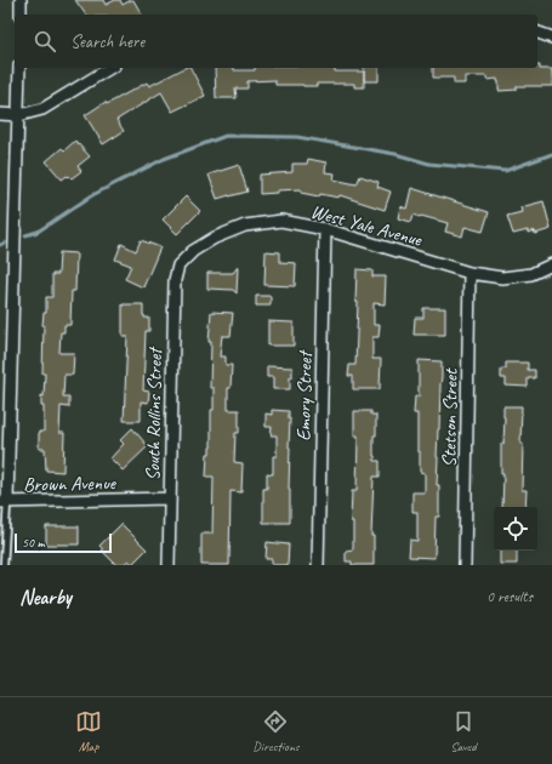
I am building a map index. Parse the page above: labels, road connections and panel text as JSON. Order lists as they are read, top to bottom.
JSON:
{
  "streets": {
    "street": [
      "West Yale Avenue",
      "Emory Street",
      "South Rollins Street",
      "Stetson Street",
      "Brown Avenue"
    ]
  },
  "crossings": [
    ["West Yale Avenue", "Emory Street"],
    ["West Yale Avenue", "South Rollins Street"],
    ["West Yale Avenue", "Stetson Street"],
    ["South Rollins Street", "Brown Avenue"]
  ],
  "scale_bar": "50 m",
  "page": {
    "search": "Search here",
    "scale": "50 m",
    "heading": ["Nearby", "0 results"],
    "nav": ["Map", "Directions", "Saved"]
  }
}
